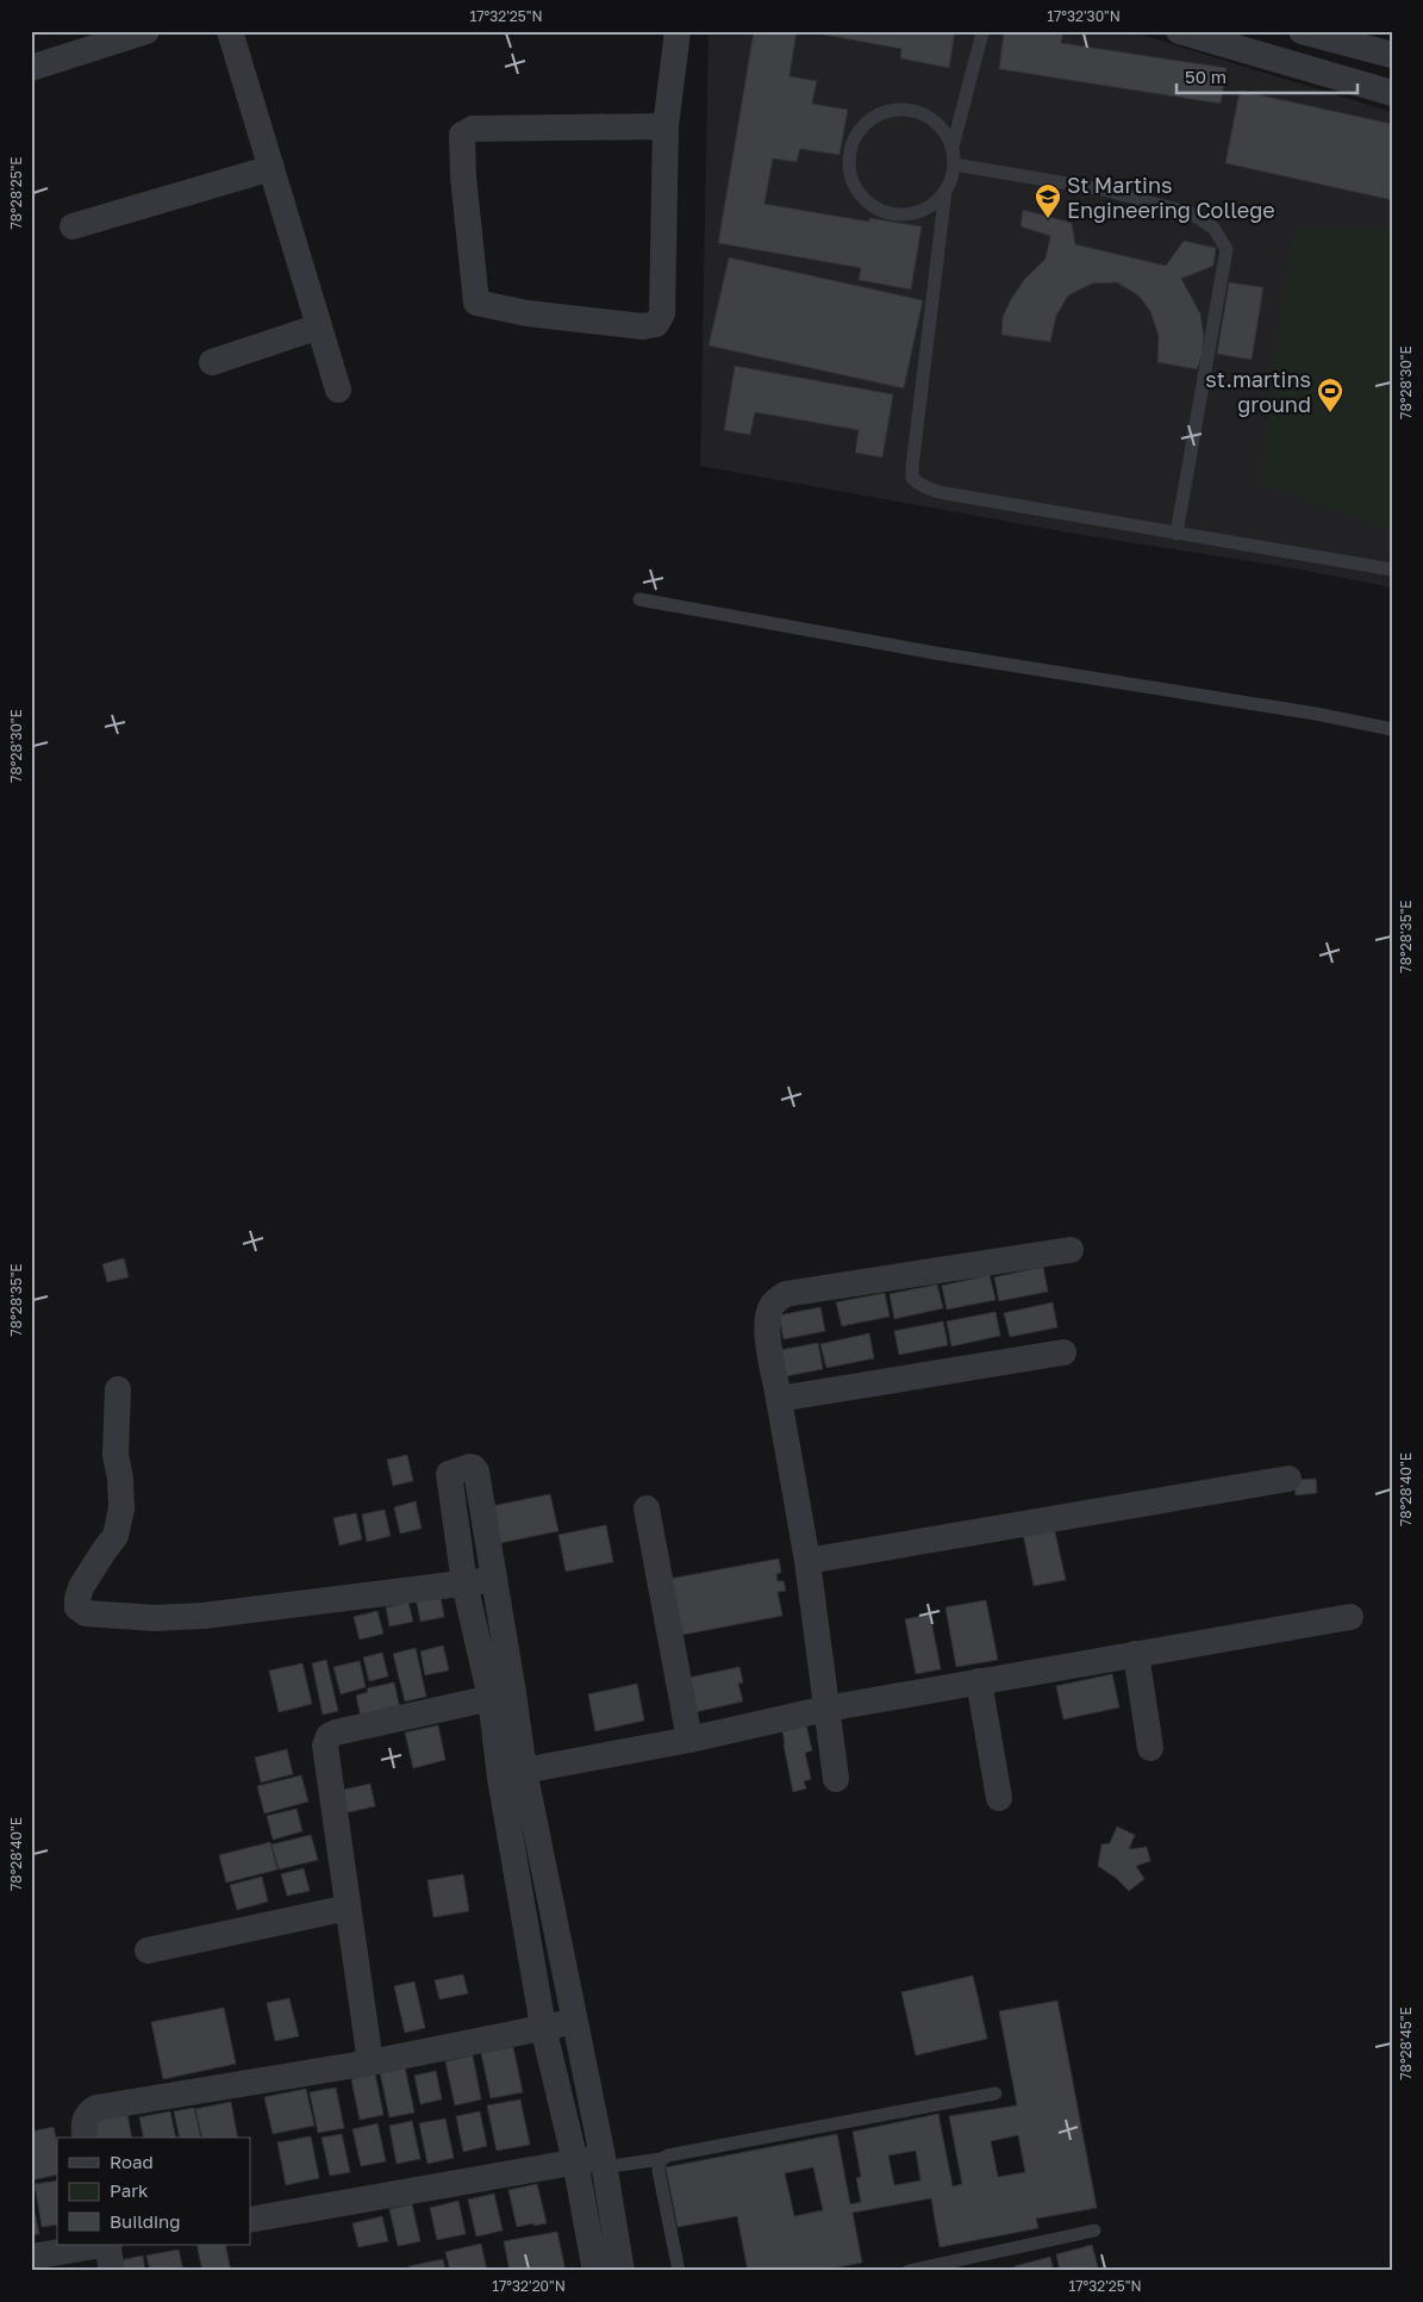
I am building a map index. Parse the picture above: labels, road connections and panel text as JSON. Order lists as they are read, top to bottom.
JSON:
{
  "places": {
    "school or university": ["St Martins Engineering College"],
    "sports": ["st.martins ground"]
  },
  "legend": ["Road", "Park", "Building"],
  "scale_bar": "50 m",
  "coordinates": [
    "17°32'25\"N",
    "17°32'30\"N",
    "78°28'25\"E",
    "78°28'30\"E",
    "78°28'35\"E",
    "78°28'40\"E",
    "78°28'45\"E",
    "17°32'20\"N"
  ]
}
